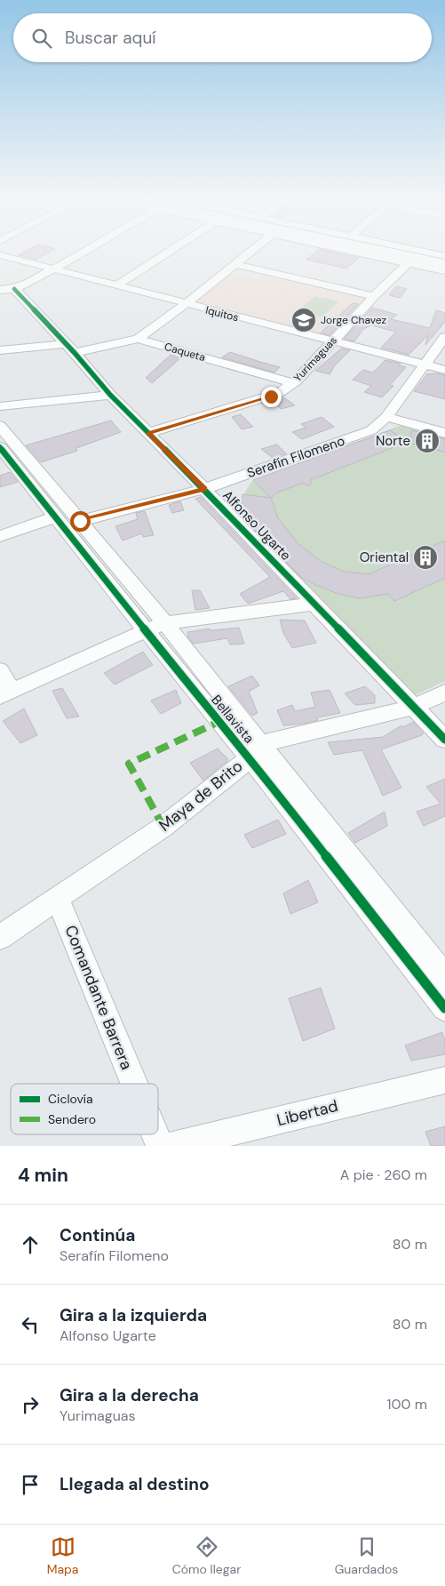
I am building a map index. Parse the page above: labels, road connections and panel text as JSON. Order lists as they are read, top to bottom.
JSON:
{
  "streets": {
    "street": [
      "Iquitos",
      "Caqueta",
      "Yurimaguas",
      "Serafín Filomeno",
      "Alfonso Ugarte",
      "Bellavista",
      "Maya de Brito",
      "Comandante Barrera",
      "Libertad"
    ]
  },
  "crossings": [
    ["Iquitos", "Yurimaguas"],
    ["Iquitos", "Serafín Filomeno"],
    ["Caqueta", "Yurimaguas"],
    ["Caqueta", "Alfonso Ugarte"],
    ["Yurimaguas", "Alfonso Ugarte"],
    ["Serafín Filomeno", "Alfonso Ugarte"],
    ["Serafín Filomeno", "Bellavista"],
    ["Bellavista", "Maya de Brito"],
    ["Maya de Brito", "Comandante Barrera"]
  ],
  "places": {
    "school or university": ["Jorge Chavez"],
    "building": ["Norte", "Oriental"]
  },
  "legend": ["Ciclovía", "Sendero"],
  "page": {
    "search": "Buscar aquí",
    "heading": ["4 min", "A pie · 260 m"],
    "list": [
      ["Continúa", "Serafín Filomeno", "80 m"],
      ["Gira a la izquierda", "Alfonso Ugarte", "80 m"],
      ["Gira a la derecha", "Yurimaguas", "100 m"],
      "Llegada al destino"
    ],
    "nav": ["Mapa", "Cómo llegar", "Guardados"]
  }
}
